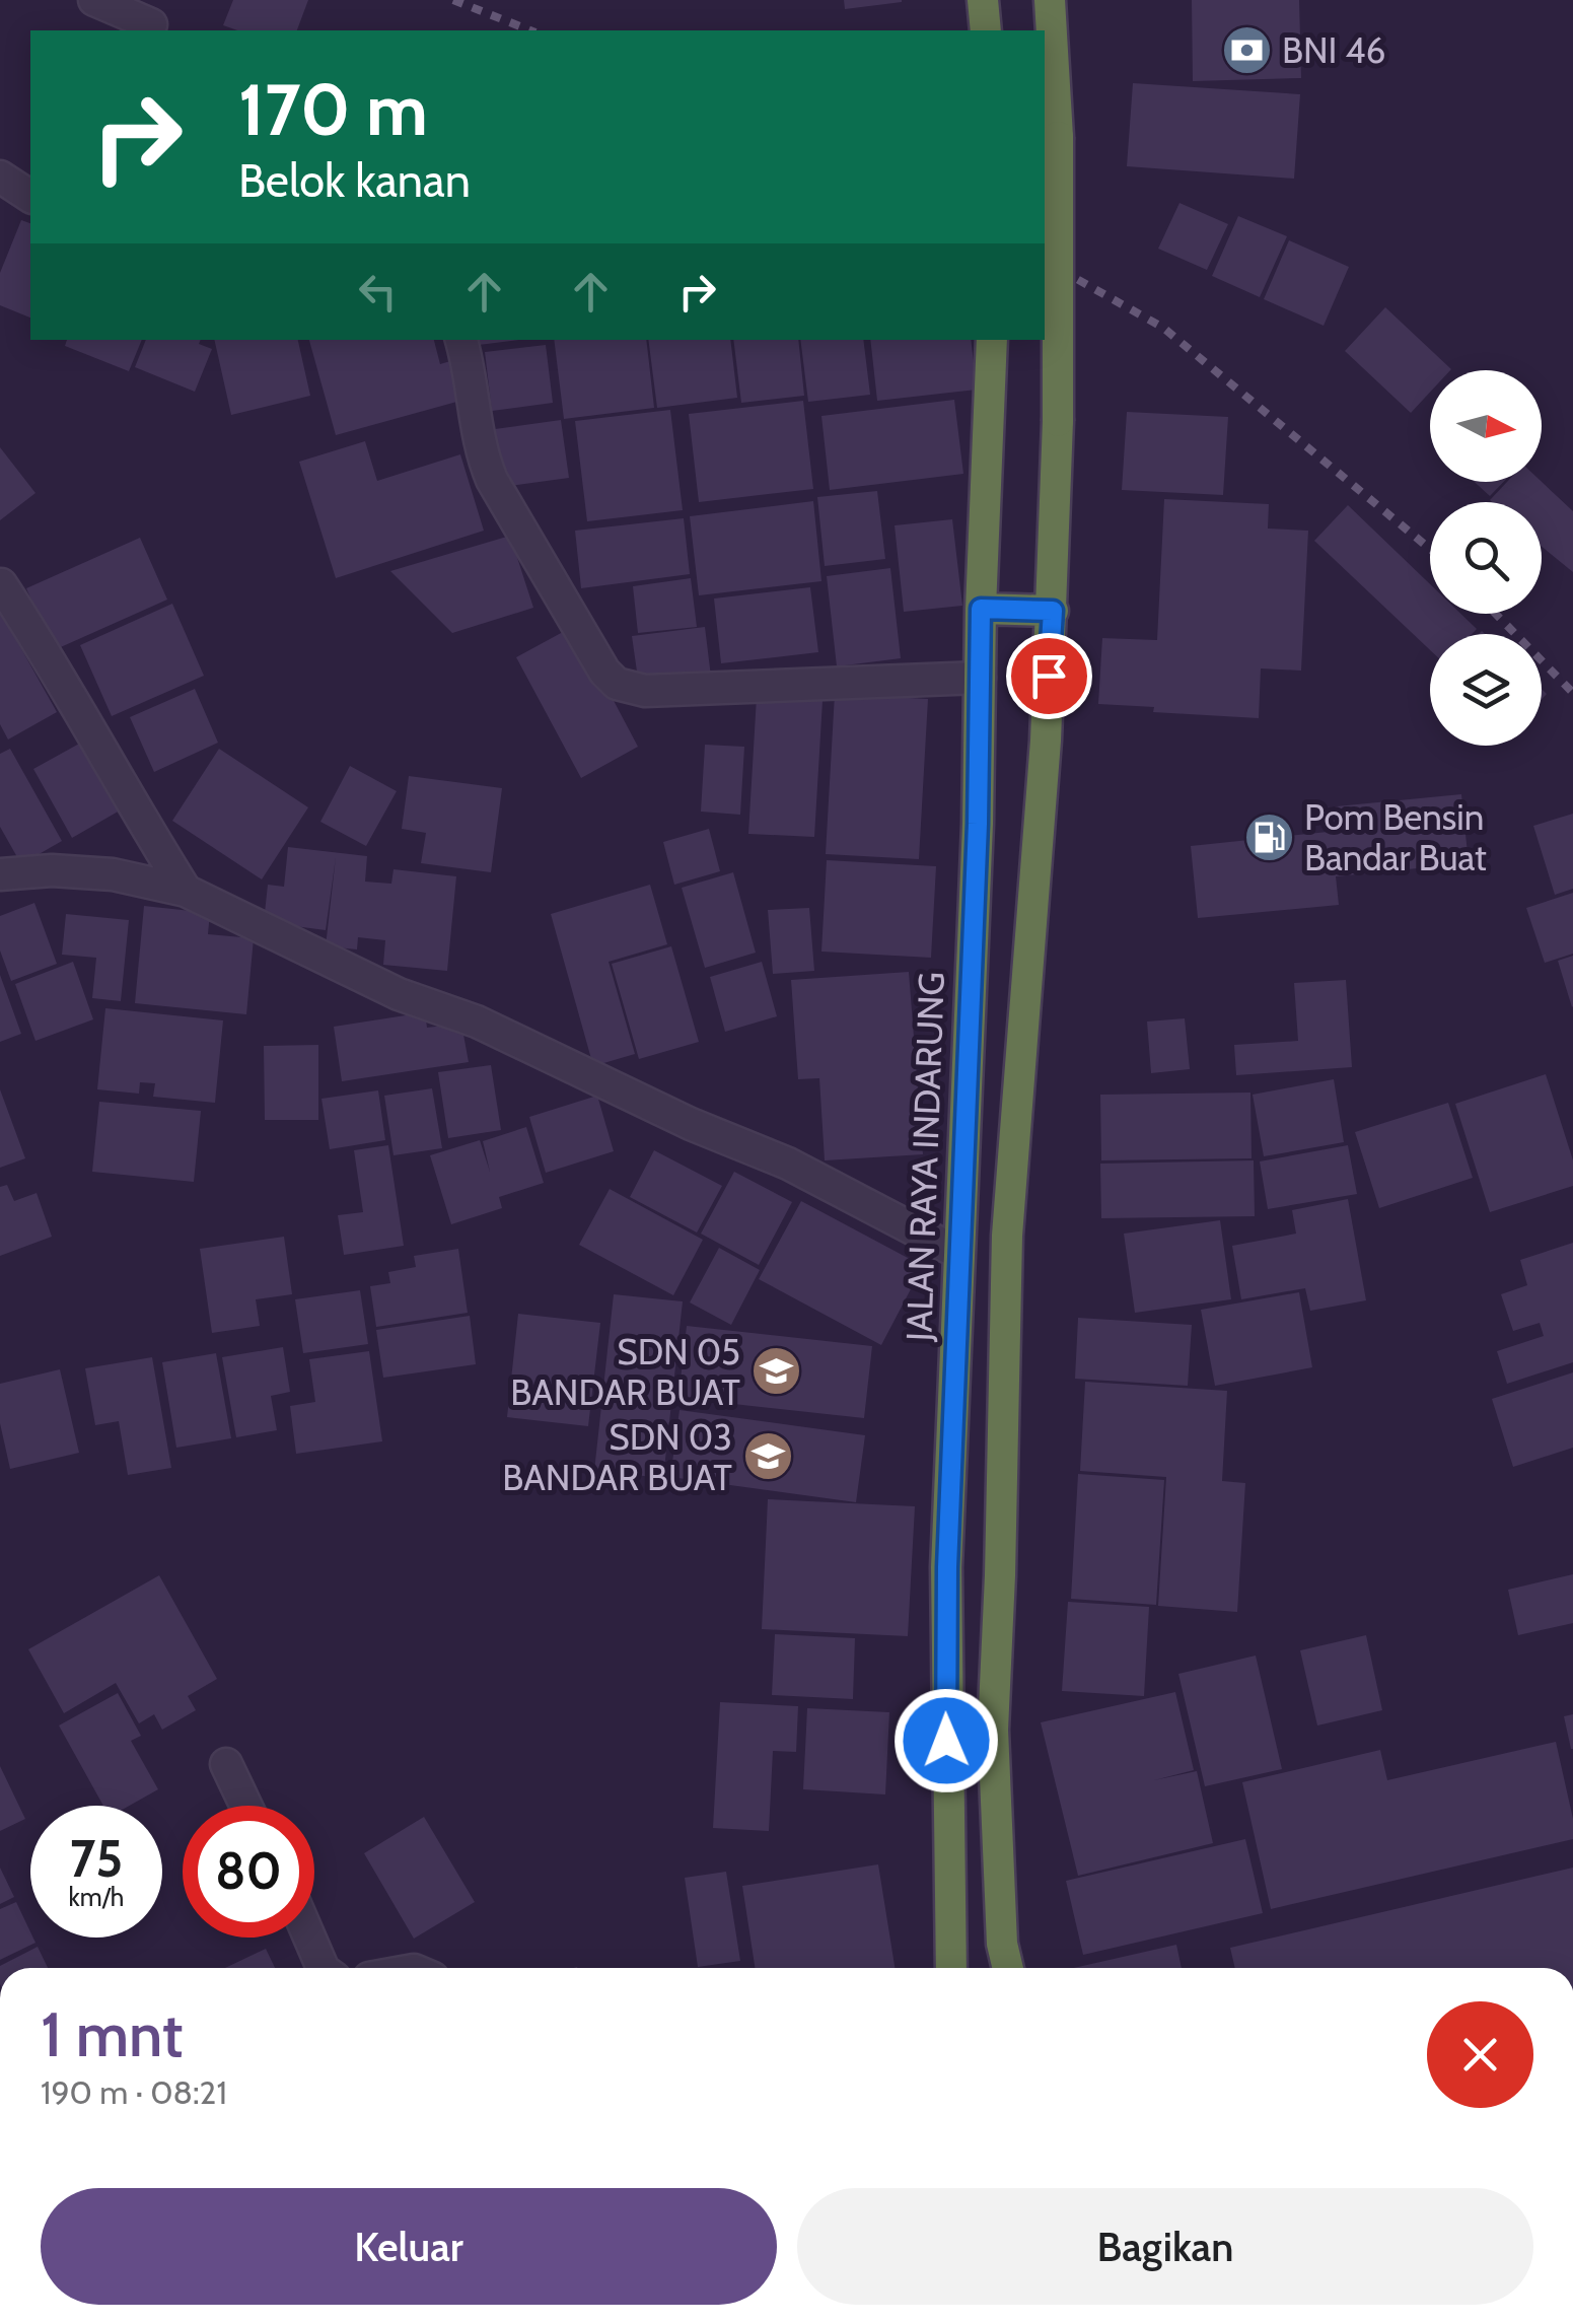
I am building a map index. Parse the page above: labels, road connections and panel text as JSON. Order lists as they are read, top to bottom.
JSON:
{
  "streets": {
    "highway": ["JALAN RAYA INDARUNG"]
  },
  "places": {
    "bank": ["BNI 46"],
    "fuel station": ["Pom Bensin Bandar Buat"],
    "school or university": ["SDN 05 BANDAR BUAT", "SDN 03 BANDAR BUAT"]
  },
  "north": "right",
  "page": {
    "turn": ["170 m", "Belok kanan"],
    "speed": "75 km/h",
    "limit": "80",
    "heading": ["1 mnt", "190 m · 08:21"],
    "buttons": ["Keluar", "Bagikan"]
  }
}
